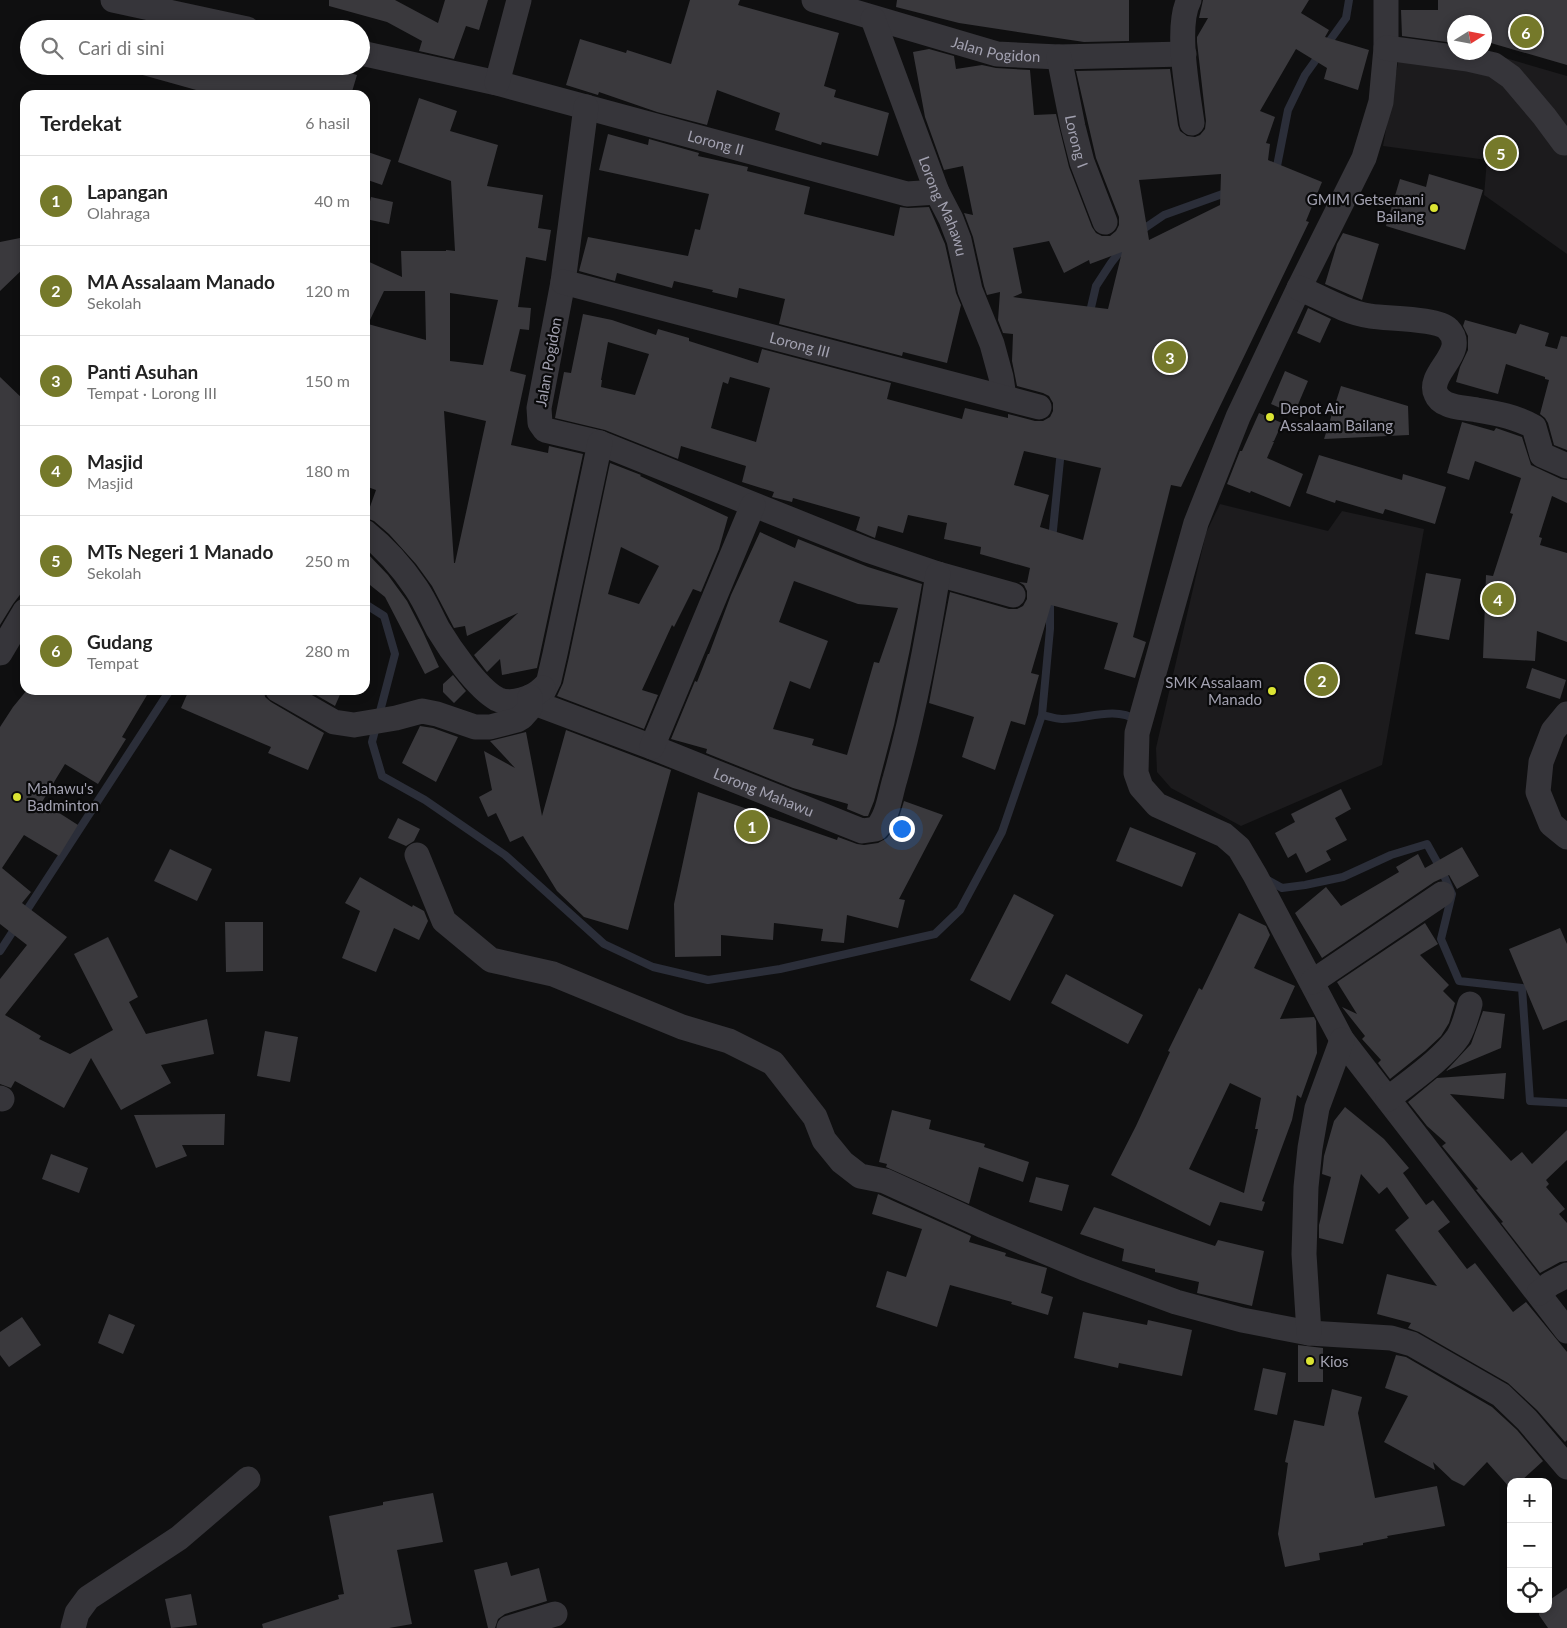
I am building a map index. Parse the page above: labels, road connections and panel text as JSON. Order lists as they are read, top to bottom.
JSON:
{
  "streets": {
    "street": [
      "Jalan Pogidon",
      "Lorong I",
      "Lorong II",
      "Lorong Mahawu",
      "Lorong III"
    ]
  },
  "crossings": [
    ["Jalan Pogidon", "Lorong I"],
    ["Jalan Pogidon", "Lorong II"],
    ["Jalan Pogidon", "Lorong Mahawu"],
    ["Jalan Pogidon", "Lorong III"],
    ["Lorong II", "Lorong Mahawu"],
    ["Lorong Mahawu", "Lorong III"]
  ],
  "places": [
    "GMIM Getsemani Bailang",
    "Depot Air Assalaam Bailang",
    "SMK Assalaam Manado",
    "Mahawu's Badminton",
    "Kios"
  ],
  "north": "right",
  "page": {
    "pins": [
      "6",
      "5",
      "3",
      "4",
      "2",
      "1"
    ],
    "search": "Cari di sini",
    "heading": ["Terdekat", "6 hasil"],
    "list": [
      {
        "mark": "1",
        "name": "Lapangan",
        "note": "Olahraga",
        "value": "40 m"
      },
      {
        "mark": "2",
        "name": "MA Assalaam Manado",
        "note": "Sekolah",
        "value": "120 m"
      },
      {
        "mark": "3",
        "name": "Panti Asuhan",
        "note": "Tempat · Lorong III",
        "value": "150 m"
      },
      {
        "mark": "4",
        "name": "Masjid",
        "note": "Masjid",
        "value": "180 m"
      },
      {
        "mark": "5",
        "name": "MTs Negeri 1 Manado",
        "note": "Sekolah",
        "value": "250 m"
      },
      {
        "mark": "6",
        "name": "Gudang",
        "note": "Tempat",
        "value": "280 m"
      }
    ],
    "map_buttons": ["+", "−"]
  }
}
